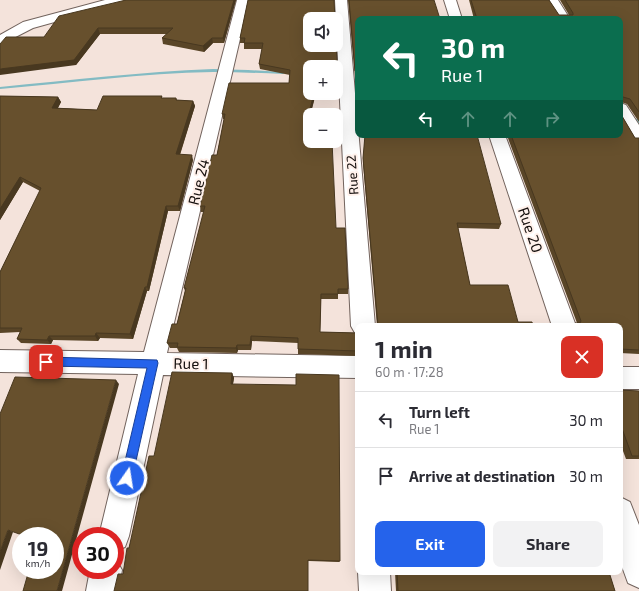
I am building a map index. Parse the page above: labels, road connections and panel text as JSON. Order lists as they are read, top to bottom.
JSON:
{
  "streets": {
    "street": [
      "Rue 22",
      "Rue 24",
      "Rue 20",
      "Rue 1"
    ]
  },
  "crossings": [
    ["Rue 24", "Rue 1"]
  ],
  "page": {
    "map_buttons": ["+", "−"],
    "turn": ["30 m", "Rue 1"],
    "heading": ["1 min", "60 m · 17:28"],
    "list": [
      {
        "name": "Turn left",
        "note": "Rue 1",
        "value": "30 m"
      },
      {
        "name": "Arrive at destination",
        "value": "30 m"
      }
    ],
    "buttons": ["Exit", "Share"],
    "speed": "19 km/h",
    "limit": "30"
  }
}
